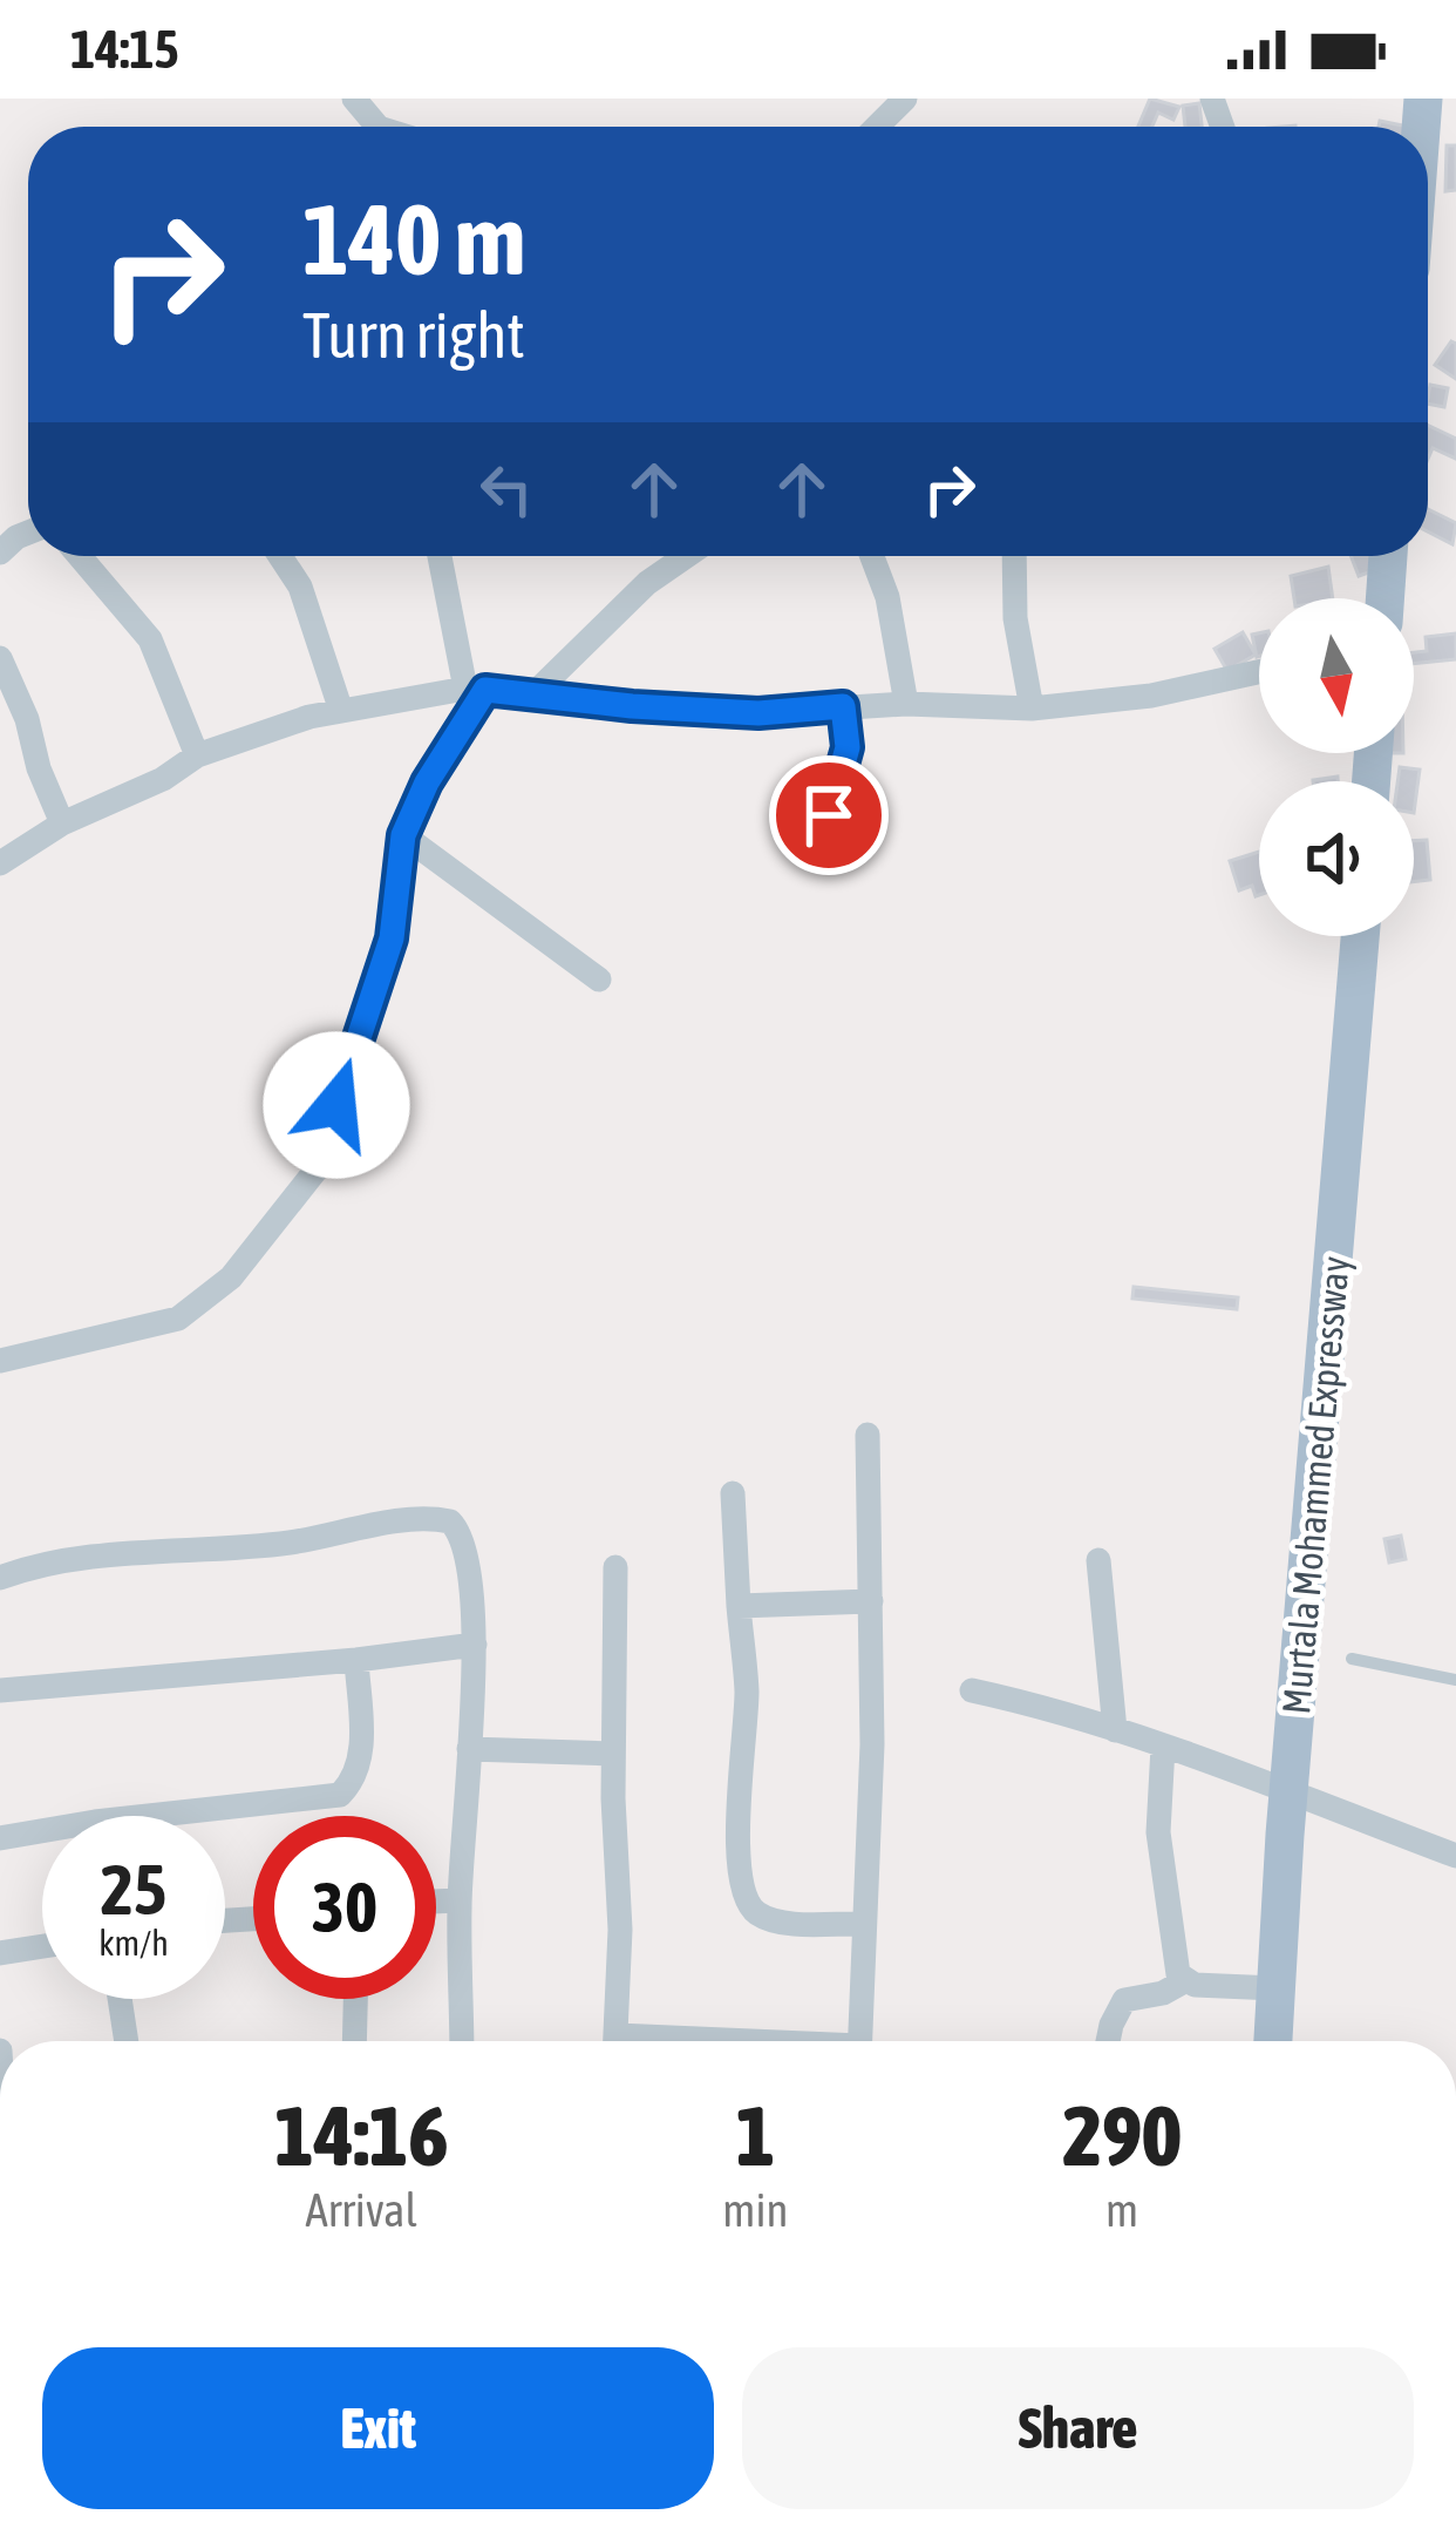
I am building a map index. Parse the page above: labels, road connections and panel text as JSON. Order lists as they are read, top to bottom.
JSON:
{
  "streets": {
    "main road": ["Murtala Mohammed Expressway"]
  },
  "north": "bottom",
  "page": {
    "status": "14:15",
    "turn": ["140 m", "Turn right"],
    "speed": "25 km/h",
    "limit": "30",
    "eta": [
      "14:16",
      "Arrival",
      "1",
      "min",
      "290",
      "m"
    ],
    "buttons": ["Exit", "Share"]
  }
}
